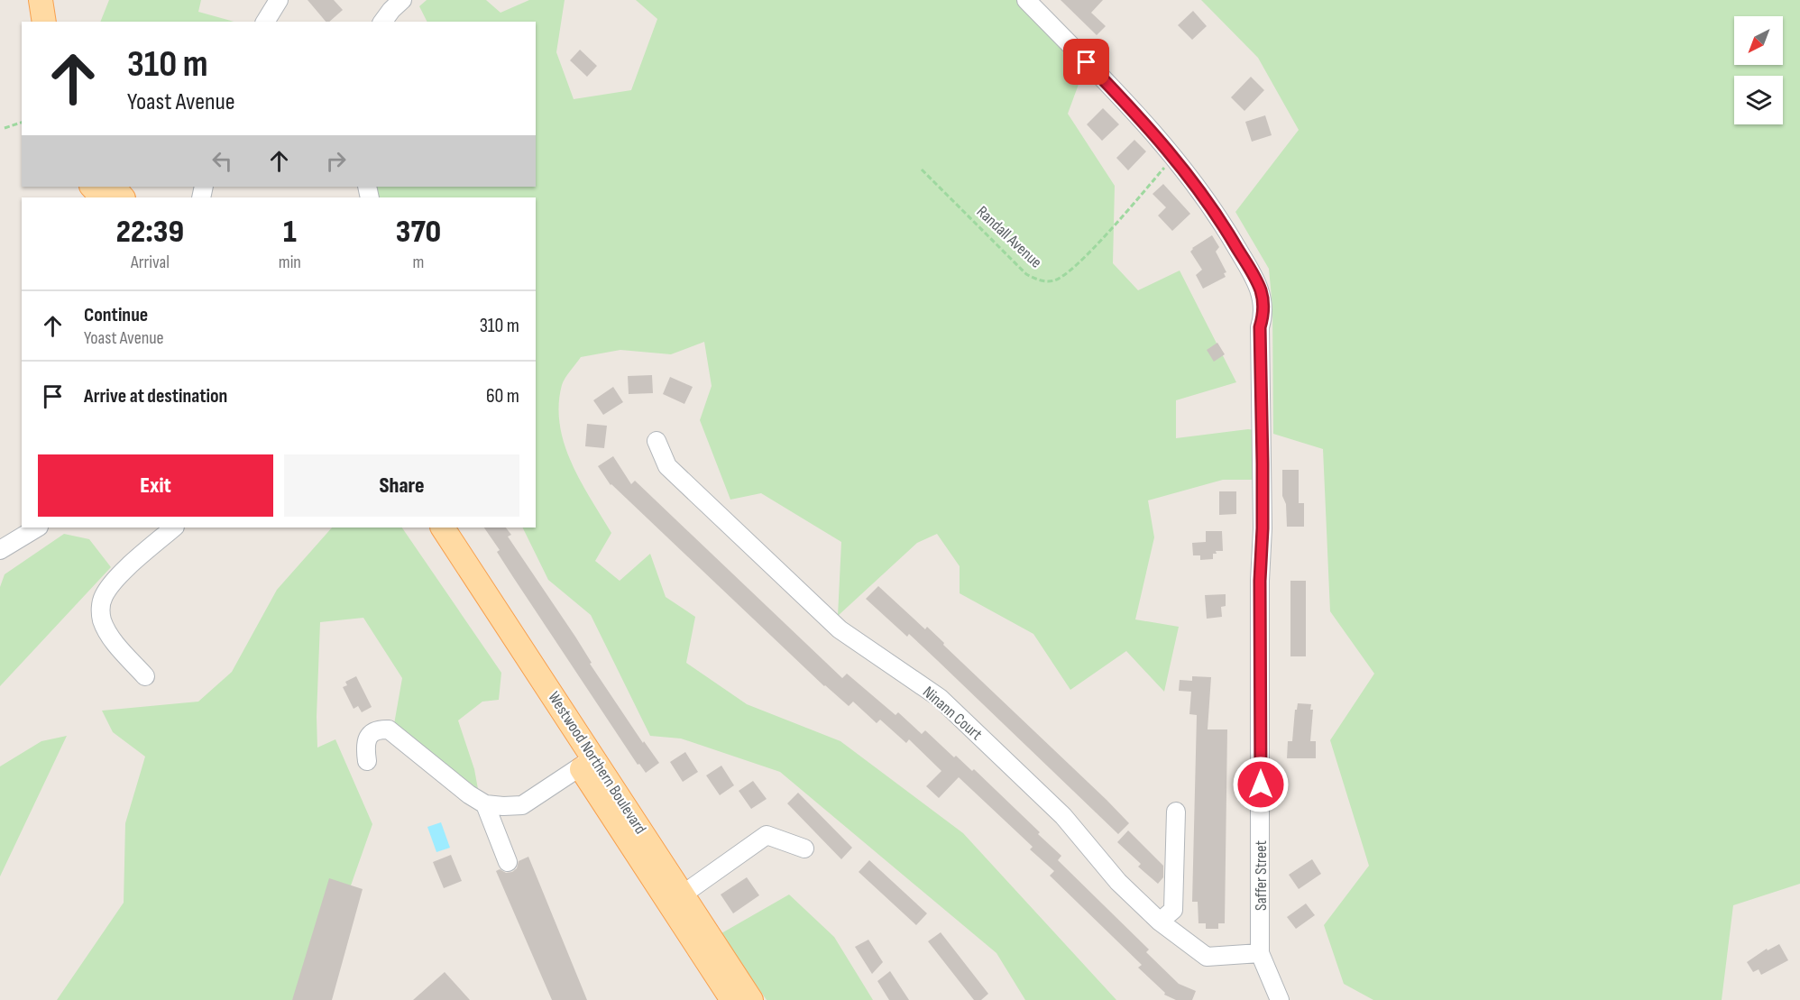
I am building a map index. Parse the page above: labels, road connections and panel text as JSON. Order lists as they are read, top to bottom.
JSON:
{
  "streets": {
    "main road": ["Westwood Northern Boulevard"],
    "street": ["Ninann Court", "Saffer Street"],
    "path": ["Randall Avenue"]
  },
  "crossings": [
    ["Randall Avenue", "Saffer Street"],
    ["Ninann Court", "Saffer Street"]
  ],
  "north": "bottom left",
  "page": {
    "turn": ["310 m", "Yoast Avenue"],
    "eta": [
      "22:39",
      "Arrival",
      "1",
      "min",
      "370",
      "m"
    ],
    "list": [
      {
        "name": "Continue",
        "note": "Yoast Avenue",
        "value": "310 m"
      },
      {
        "name": "Arrive at destination",
        "value": "60 m"
      }
    ],
    "buttons": ["Exit", "Share"]
  }
}
